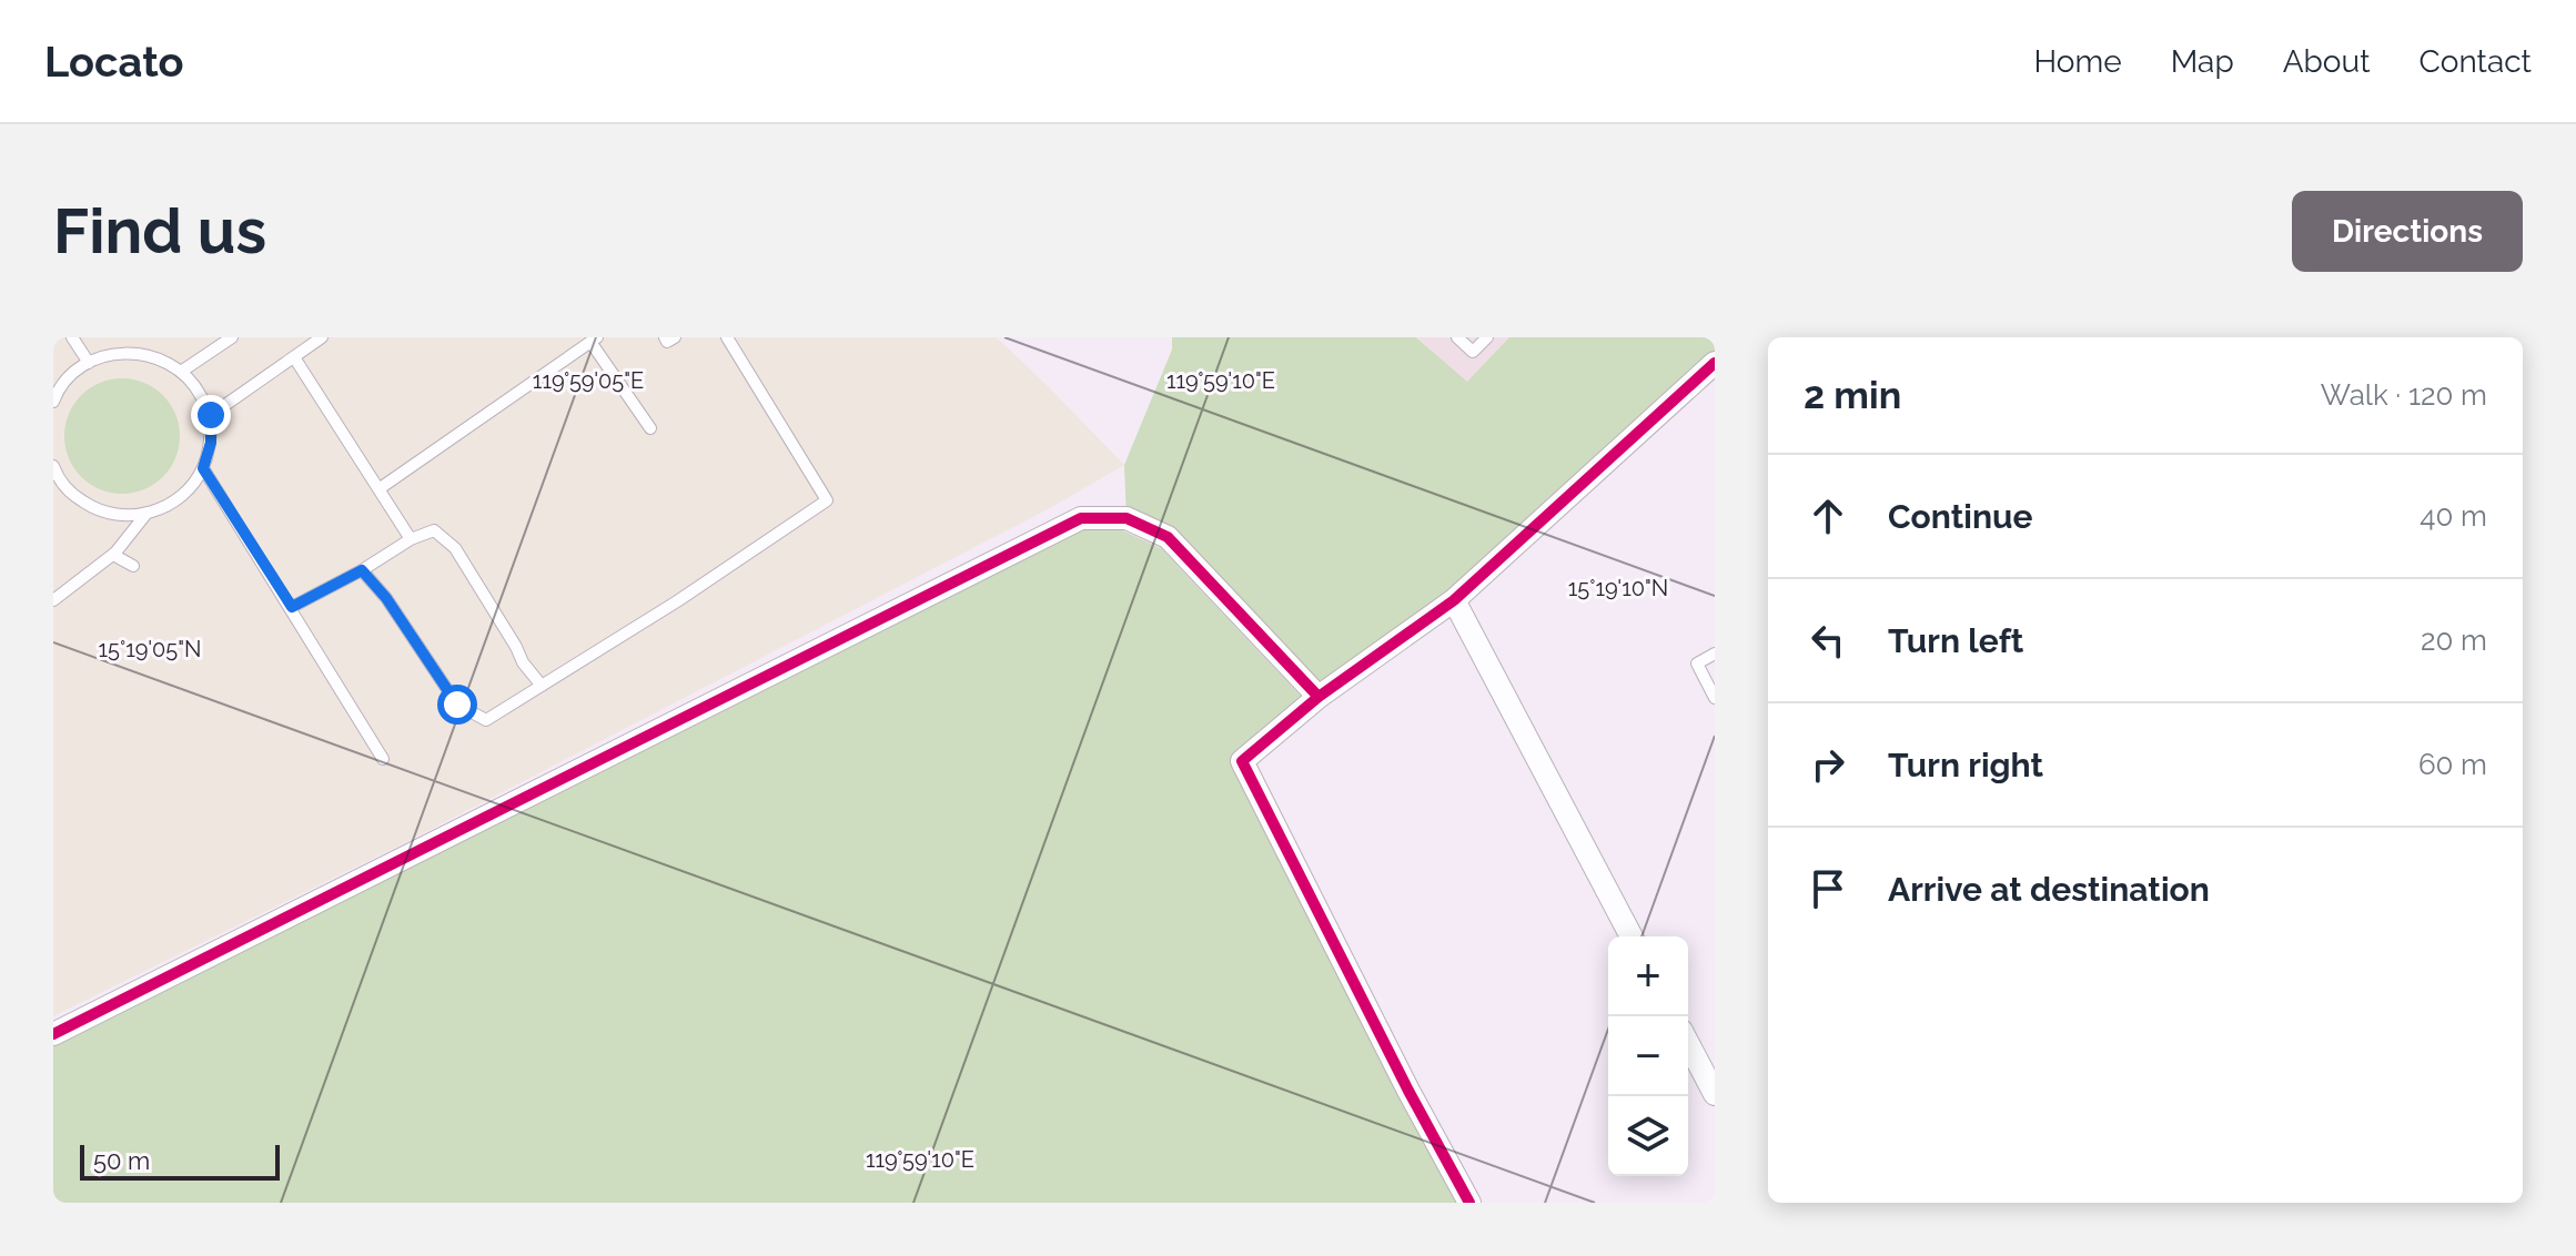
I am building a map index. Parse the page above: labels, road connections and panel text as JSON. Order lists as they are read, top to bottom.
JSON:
{
  "scale_bar": "50 m",
  "page": {
    "header": "Locato",
    "nav": [
      "Home",
      "Map",
      "About",
      "Contact"
    ],
    "buttons": "Directions",
    "title": "Find us",
    "heading": ["2 min", "Walk · 120 m"],
    "list": [
      ["Continue", "40 m"],
      ["Turn left", "20 m"],
      ["Turn right", "60 m"],
      "Arrive at destination"
    ],
    "map_buttons": ["+", "−"],
    "scale": "50 m"
  },
  "coordinates": [
    "119°59'05\"E",
    "119°59'10\"E",
    "15°19'10\"N",
    "15°19'05\"N"
  ]
}
